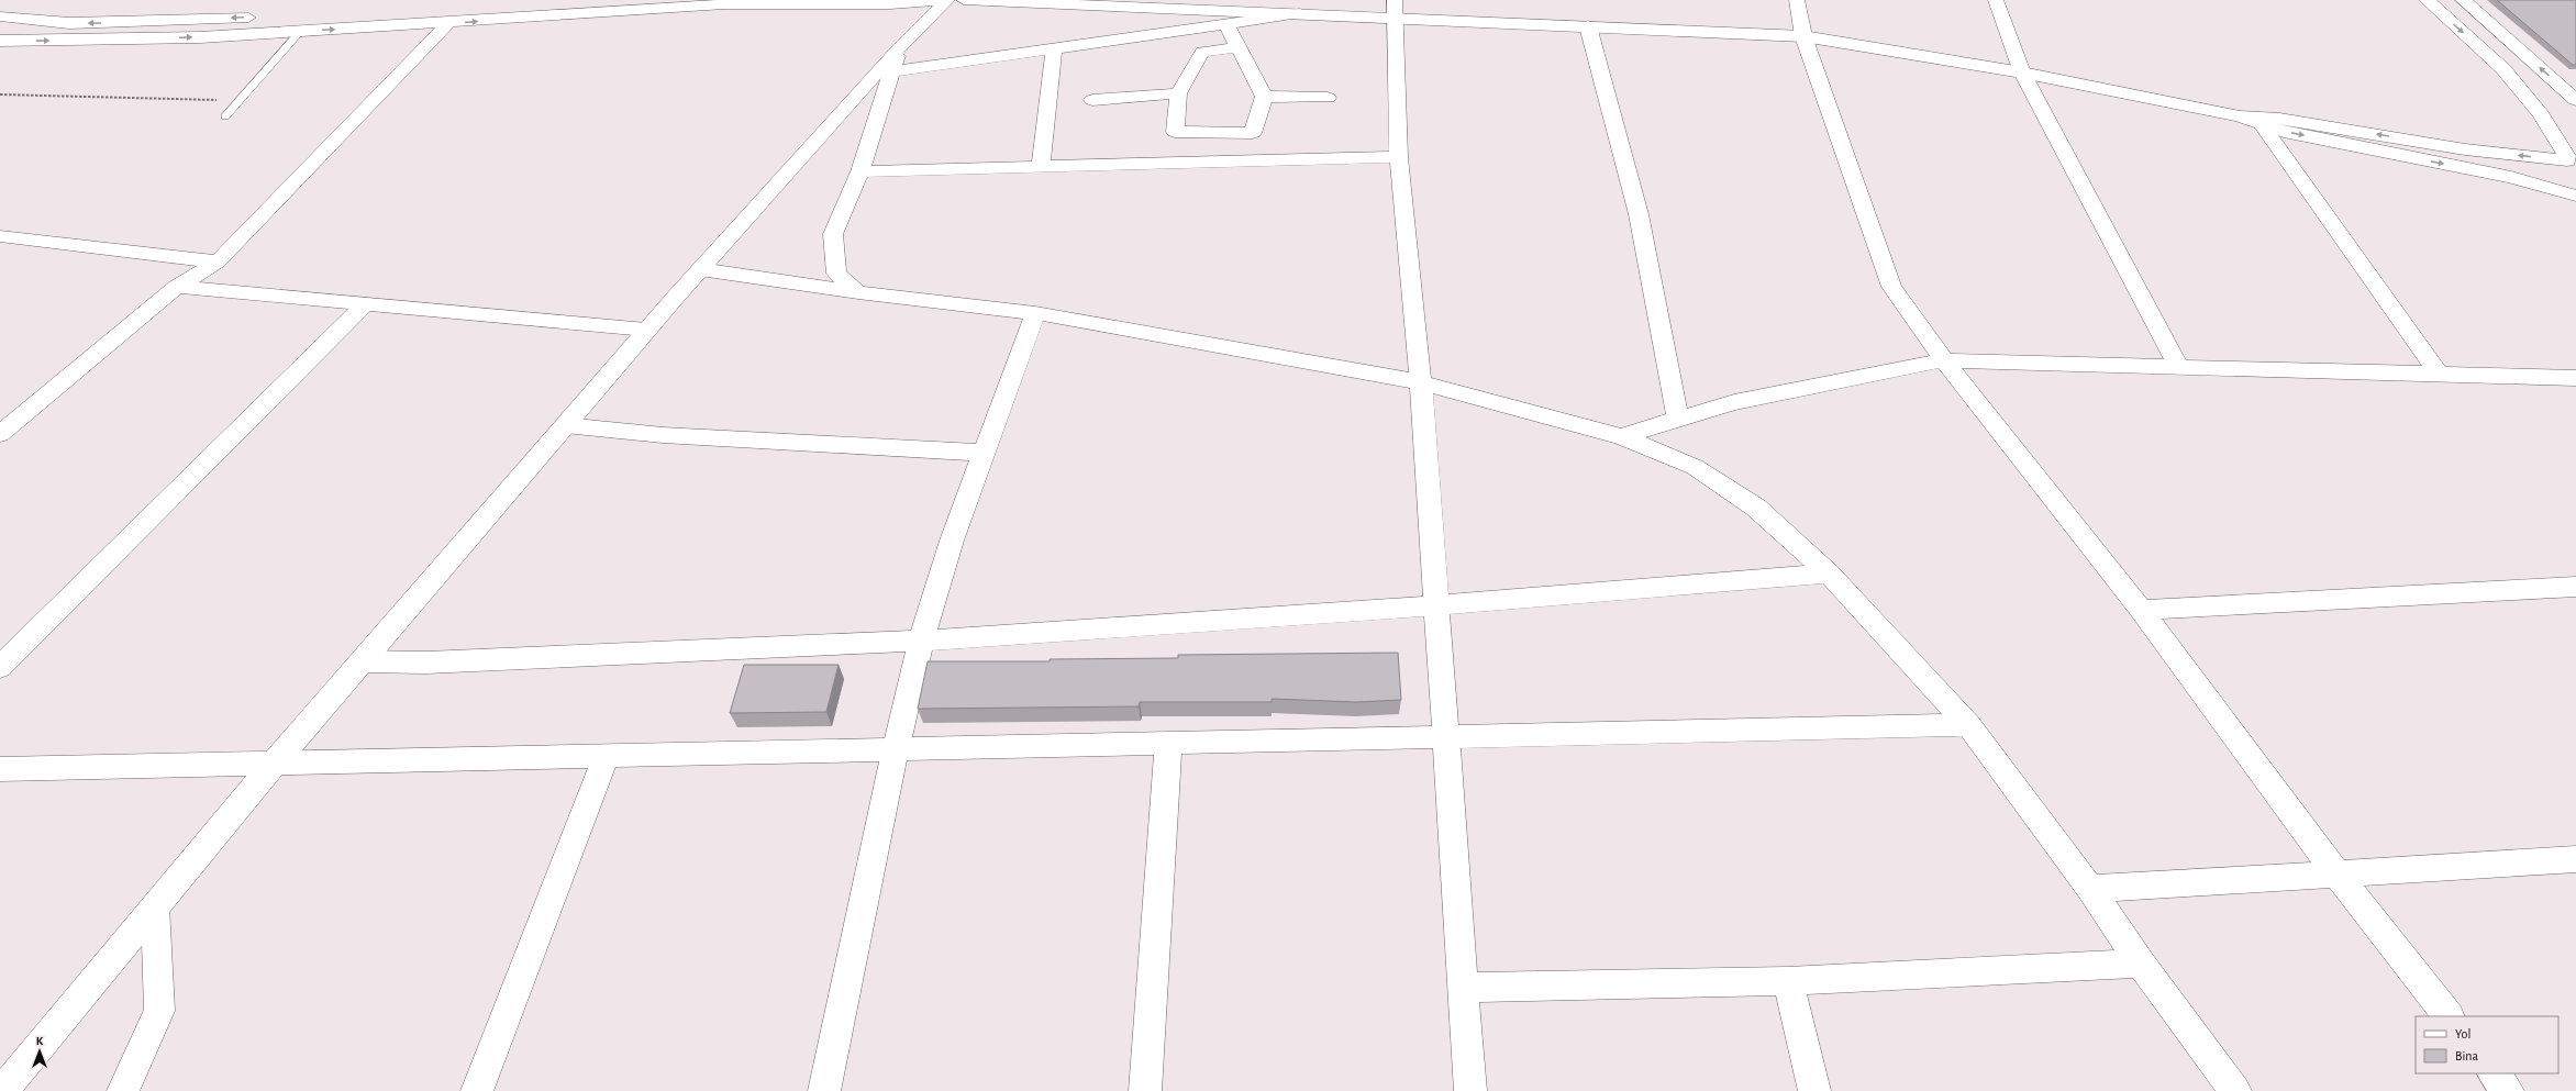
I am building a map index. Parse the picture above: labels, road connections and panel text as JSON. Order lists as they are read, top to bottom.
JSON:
{
  "legend": ["Yol", "Bina"],
  "north": "top"
}
